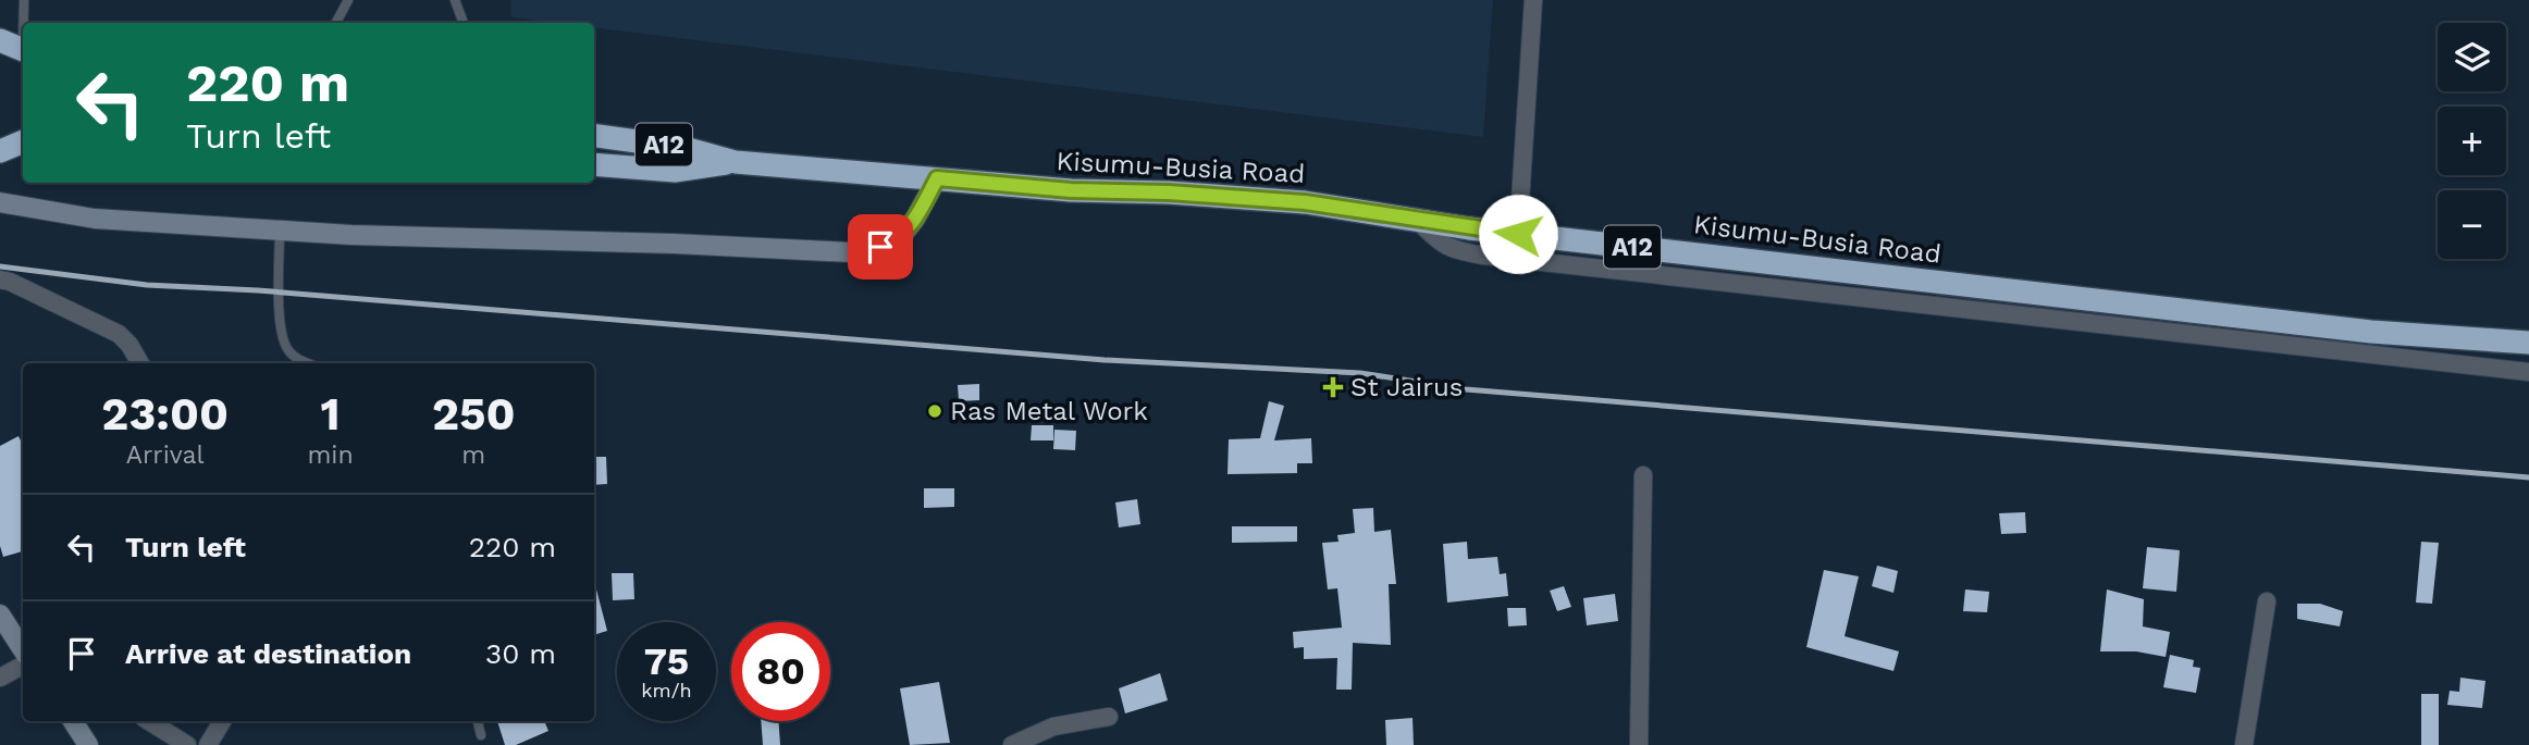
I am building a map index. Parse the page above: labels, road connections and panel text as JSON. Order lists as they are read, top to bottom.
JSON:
{
  "streets": {
    "highway": ["A12", "Kisumu-Busia Road"]
  },
  "crossings": [
    ["A12", "Kisumu-Busia Road"]
  ],
  "places": {
    "health": ["St Jairus"],
    "other": ["Ras Metal Work"]
  },
  "page": {
    "map_buttons": ["+", "−"],
    "turn": ["220 m", "Turn left"],
    "eta": [
      "23:00",
      "Arrival",
      "1",
      "min",
      "250",
      "m"
    ],
    "list": [
      {
        "name": "Turn left",
        "value": "220 m"
      },
      {
        "name": "Arrive at destination",
        "value": "30 m"
      }
    ],
    "speed": "75 km/h",
    "limit": "80"
  }
}
